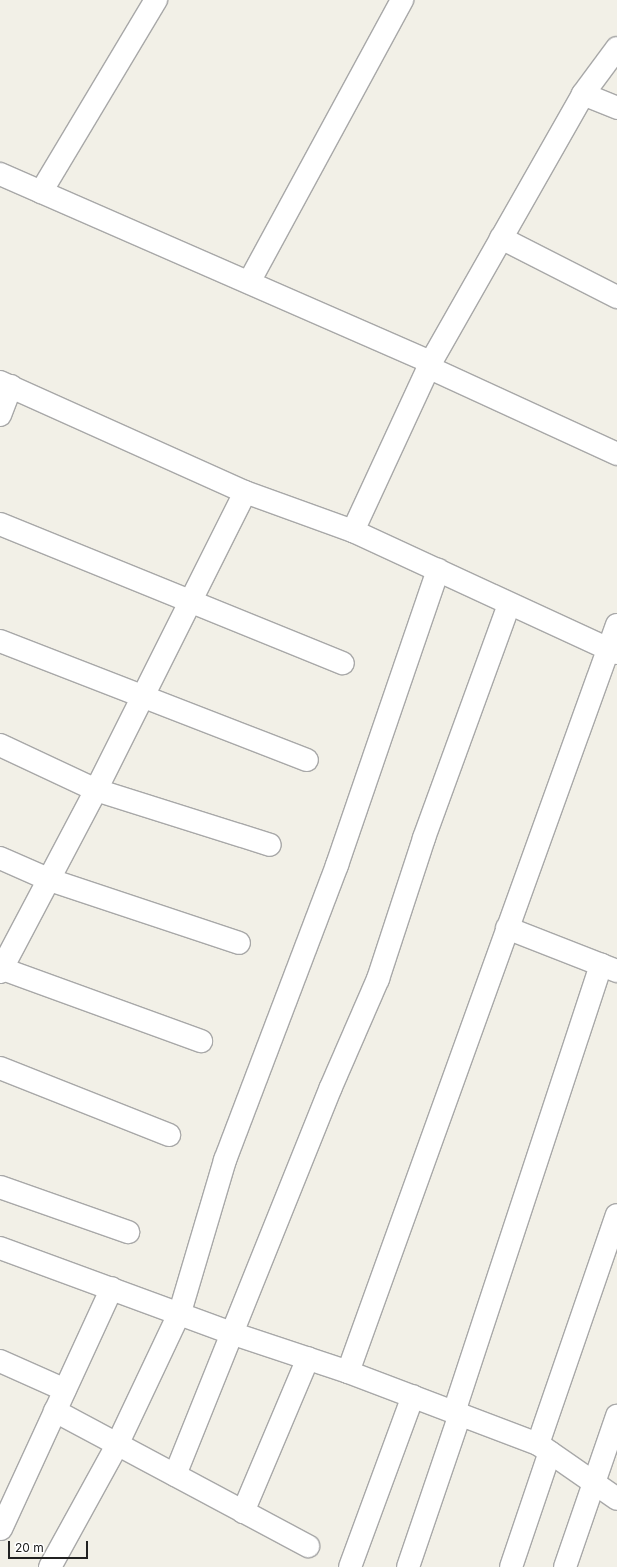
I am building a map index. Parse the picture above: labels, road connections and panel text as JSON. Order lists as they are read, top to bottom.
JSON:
{
  "scale_bar": "20 m"
}
